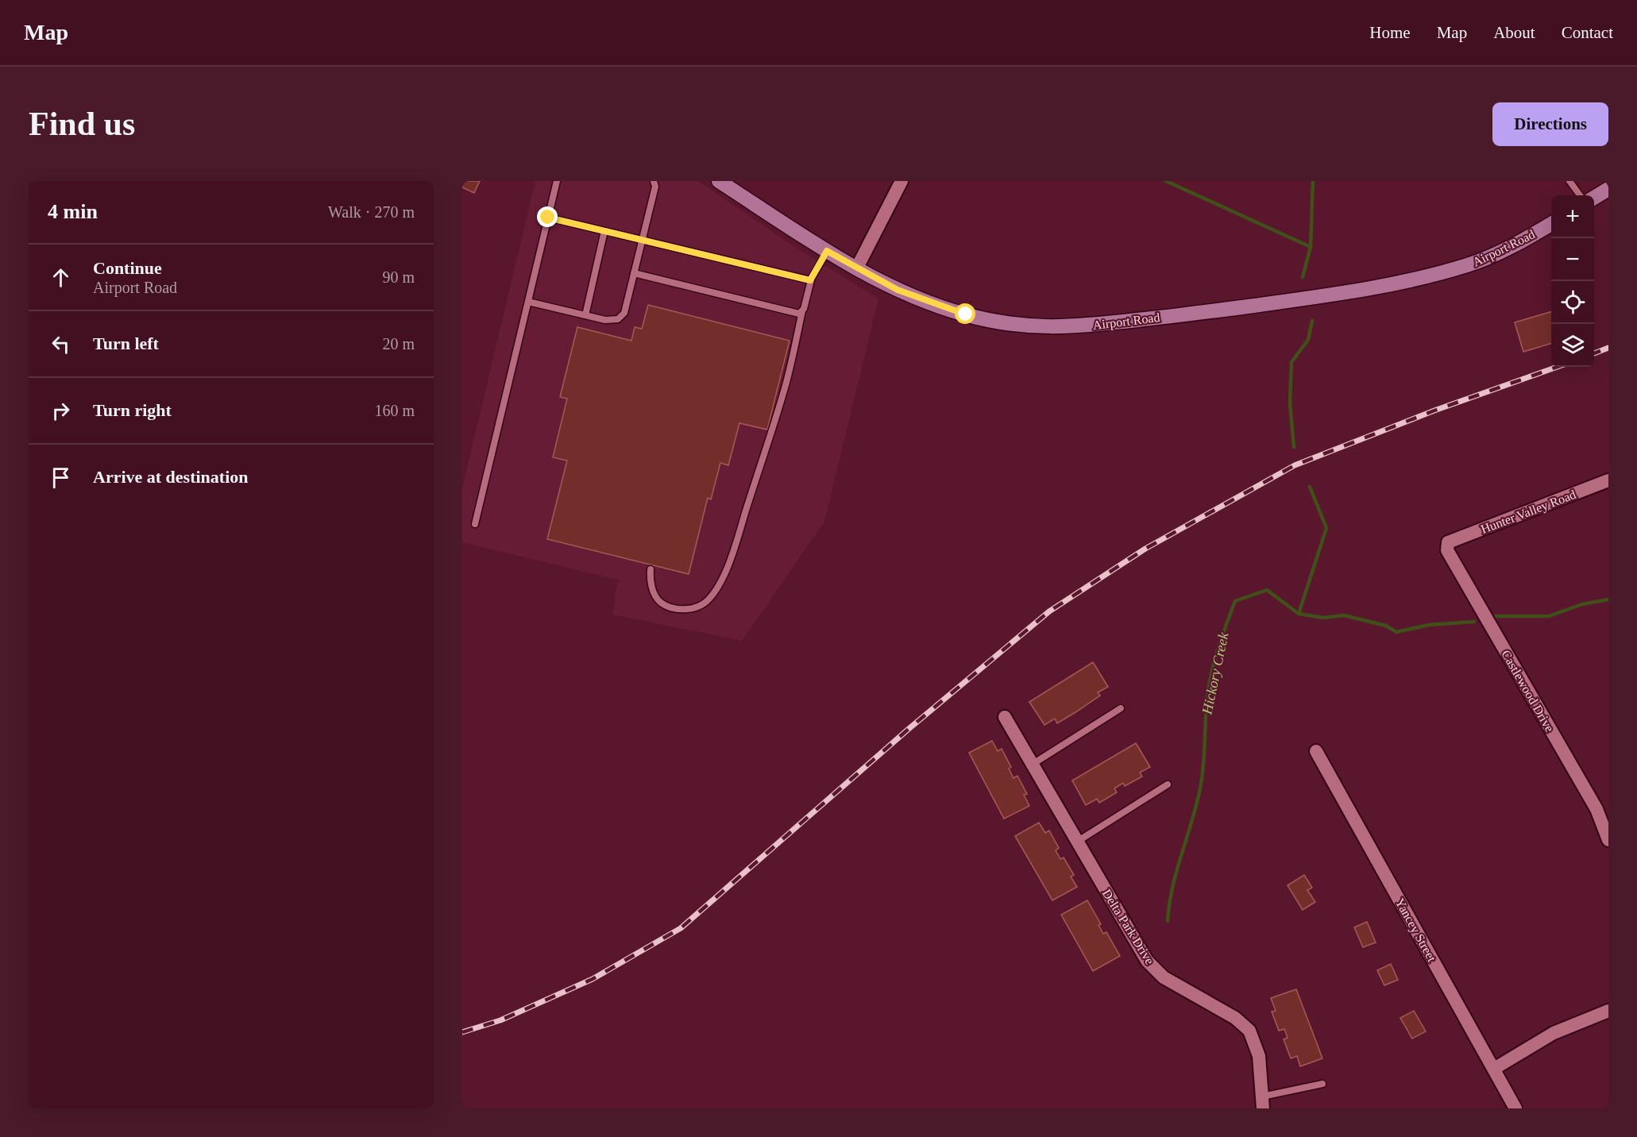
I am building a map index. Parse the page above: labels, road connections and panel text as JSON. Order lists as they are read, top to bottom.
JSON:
{
  "streets": {
    "street": [
      "Airport Road",
      "Hunter Valley Road",
      "Castlewood Drive",
      "Delta Park Drive",
      "Yancey Street"
    ]
  },
  "crossings": [
    ["Hunter Valley Road", "Castlewood Drive"]
  ],
  "water": ["Hickory Creek"],
  "page": {
    "header": "Map",
    "nav": [
      "Home",
      "Map",
      "About",
      "Contact"
    ],
    "buttons": "Directions",
    "title": "Find us",
    "heading": ["4 min", "Walk · 270 m"],
    "map_buttons": ["+", "−"],
    "list": [
      ["Continue", "Airport Road", "90 m"],
      ["Turn left", "20 m"],
      ["Turn right", "160 m"],
      "Arrive at destination"
    ]
  }
}
